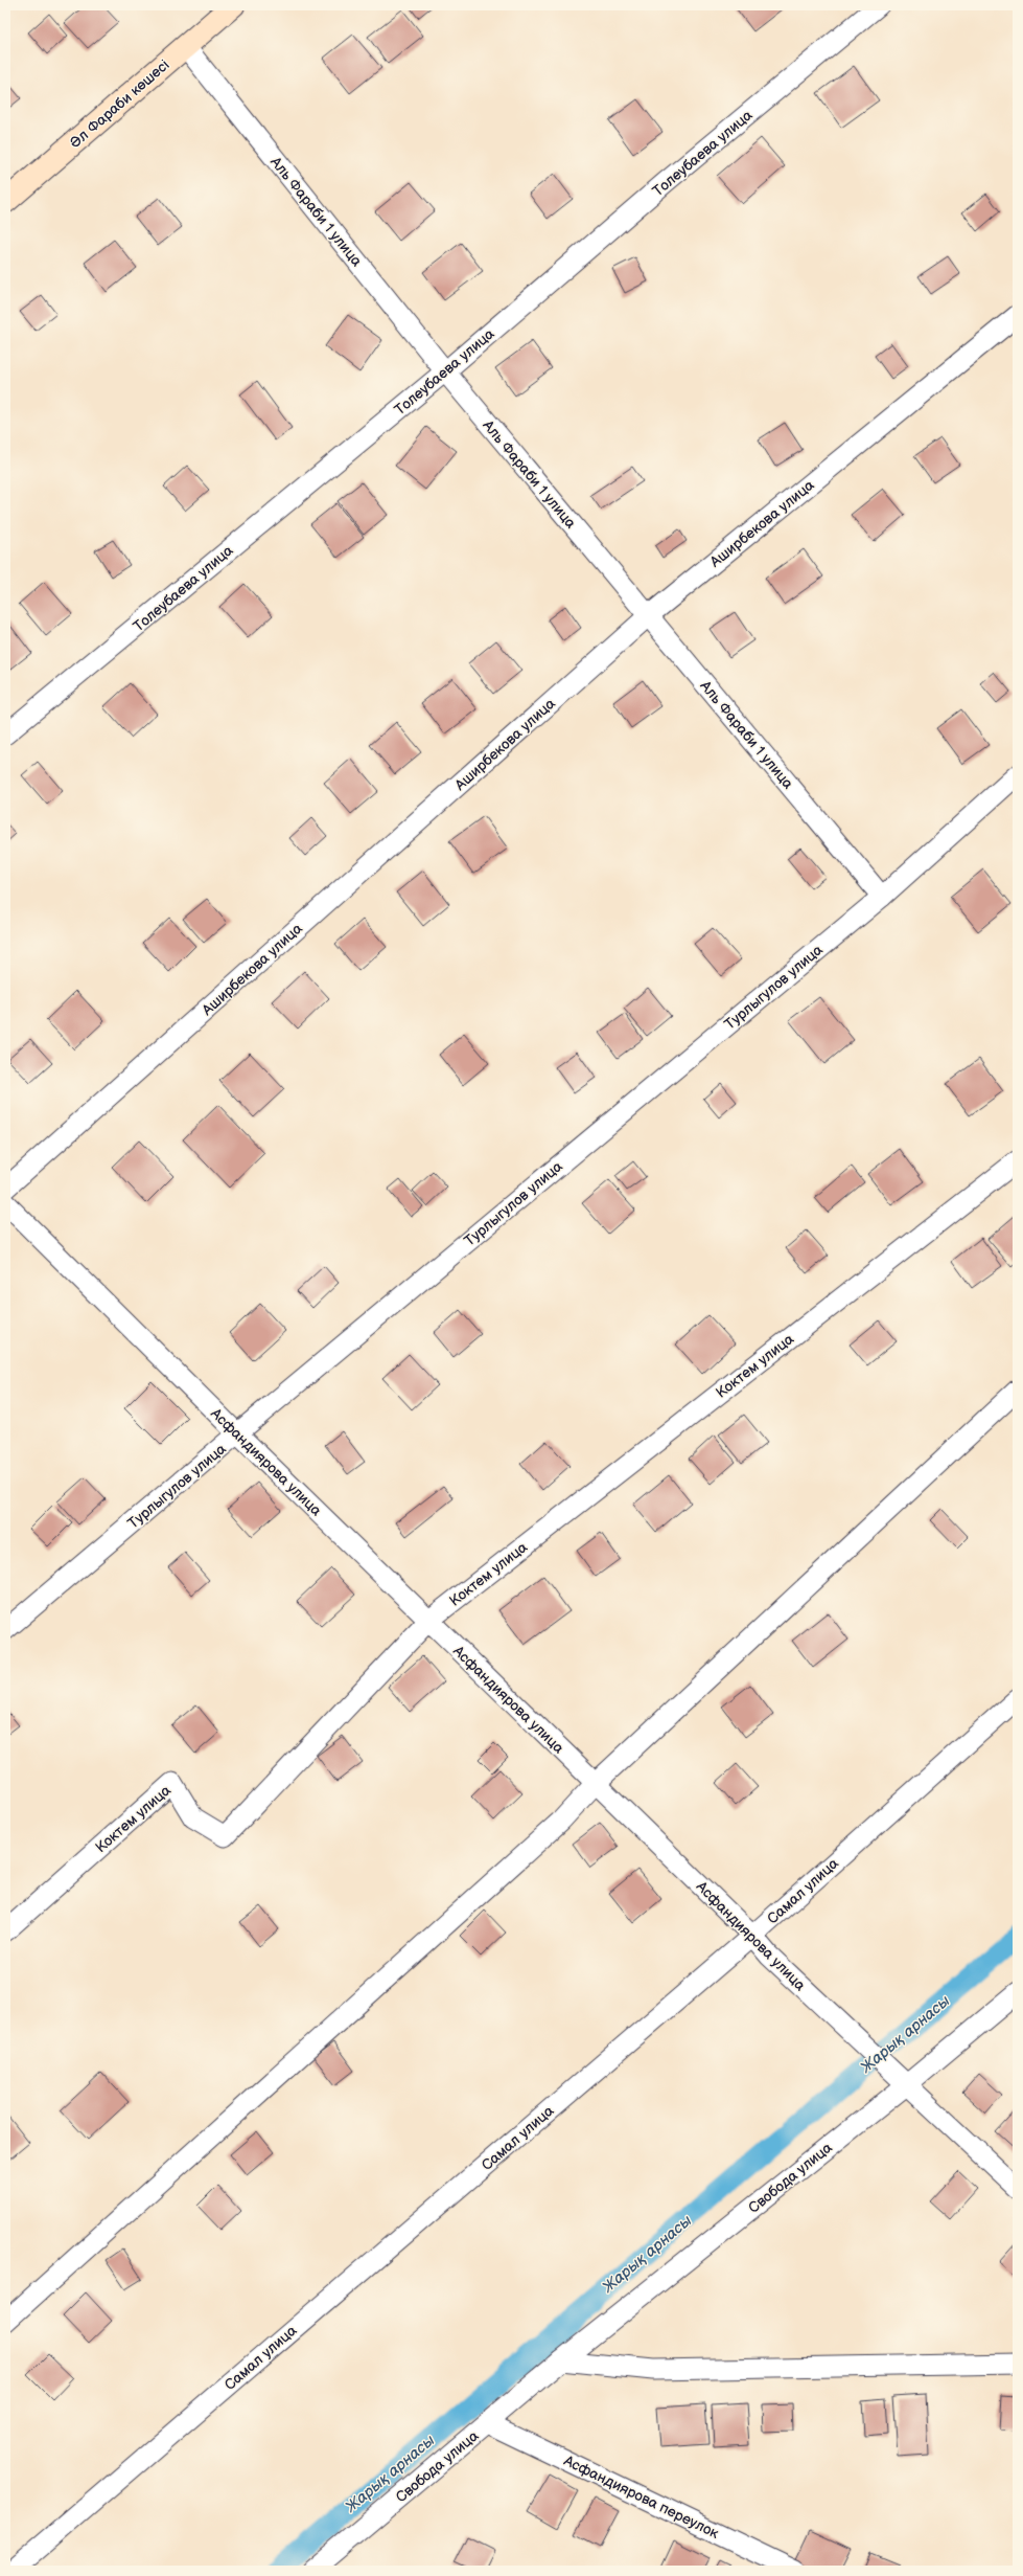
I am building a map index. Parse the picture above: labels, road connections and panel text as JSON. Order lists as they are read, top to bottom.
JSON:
{
  "streets": {
    "street": [
      "Әл Фараби көшесі",
      "Толеубаева улица",
      "Аль Фараби 1 улица",
      "Аширбекова улица",
      "Турлыгулов улица",
      "Коктем улица",
      "Асфандиярова улица",
      "Самал улица",
      "Свобода улица",
      "Асфандиярова переулок"
    ]
  },
  "crossings": [
    ["Әл Фараби көшесі", "Аль Фараби 1 улица"],
    ["Толеубаева улица", "Аль Фараби 1 улица"],
    ["Аль Фараби 1 улица", "Аширбекова улица"],
    ["Аль Фараби 1 улица", "Турлыгулов улица"],
    ["Турлыгулов улица", "Асфандиярова улица"],
    ["Коктем улица", "Асфандиярова улица"],
    ["Асфандиярова улица", "Самал улица"],
    ["Асфандиярова улица", "Свобода улица"],
    ["Свобода улица", "Асфандиярова переулок"]
  ],
  "water": ["Жарық арнасы"]
}
